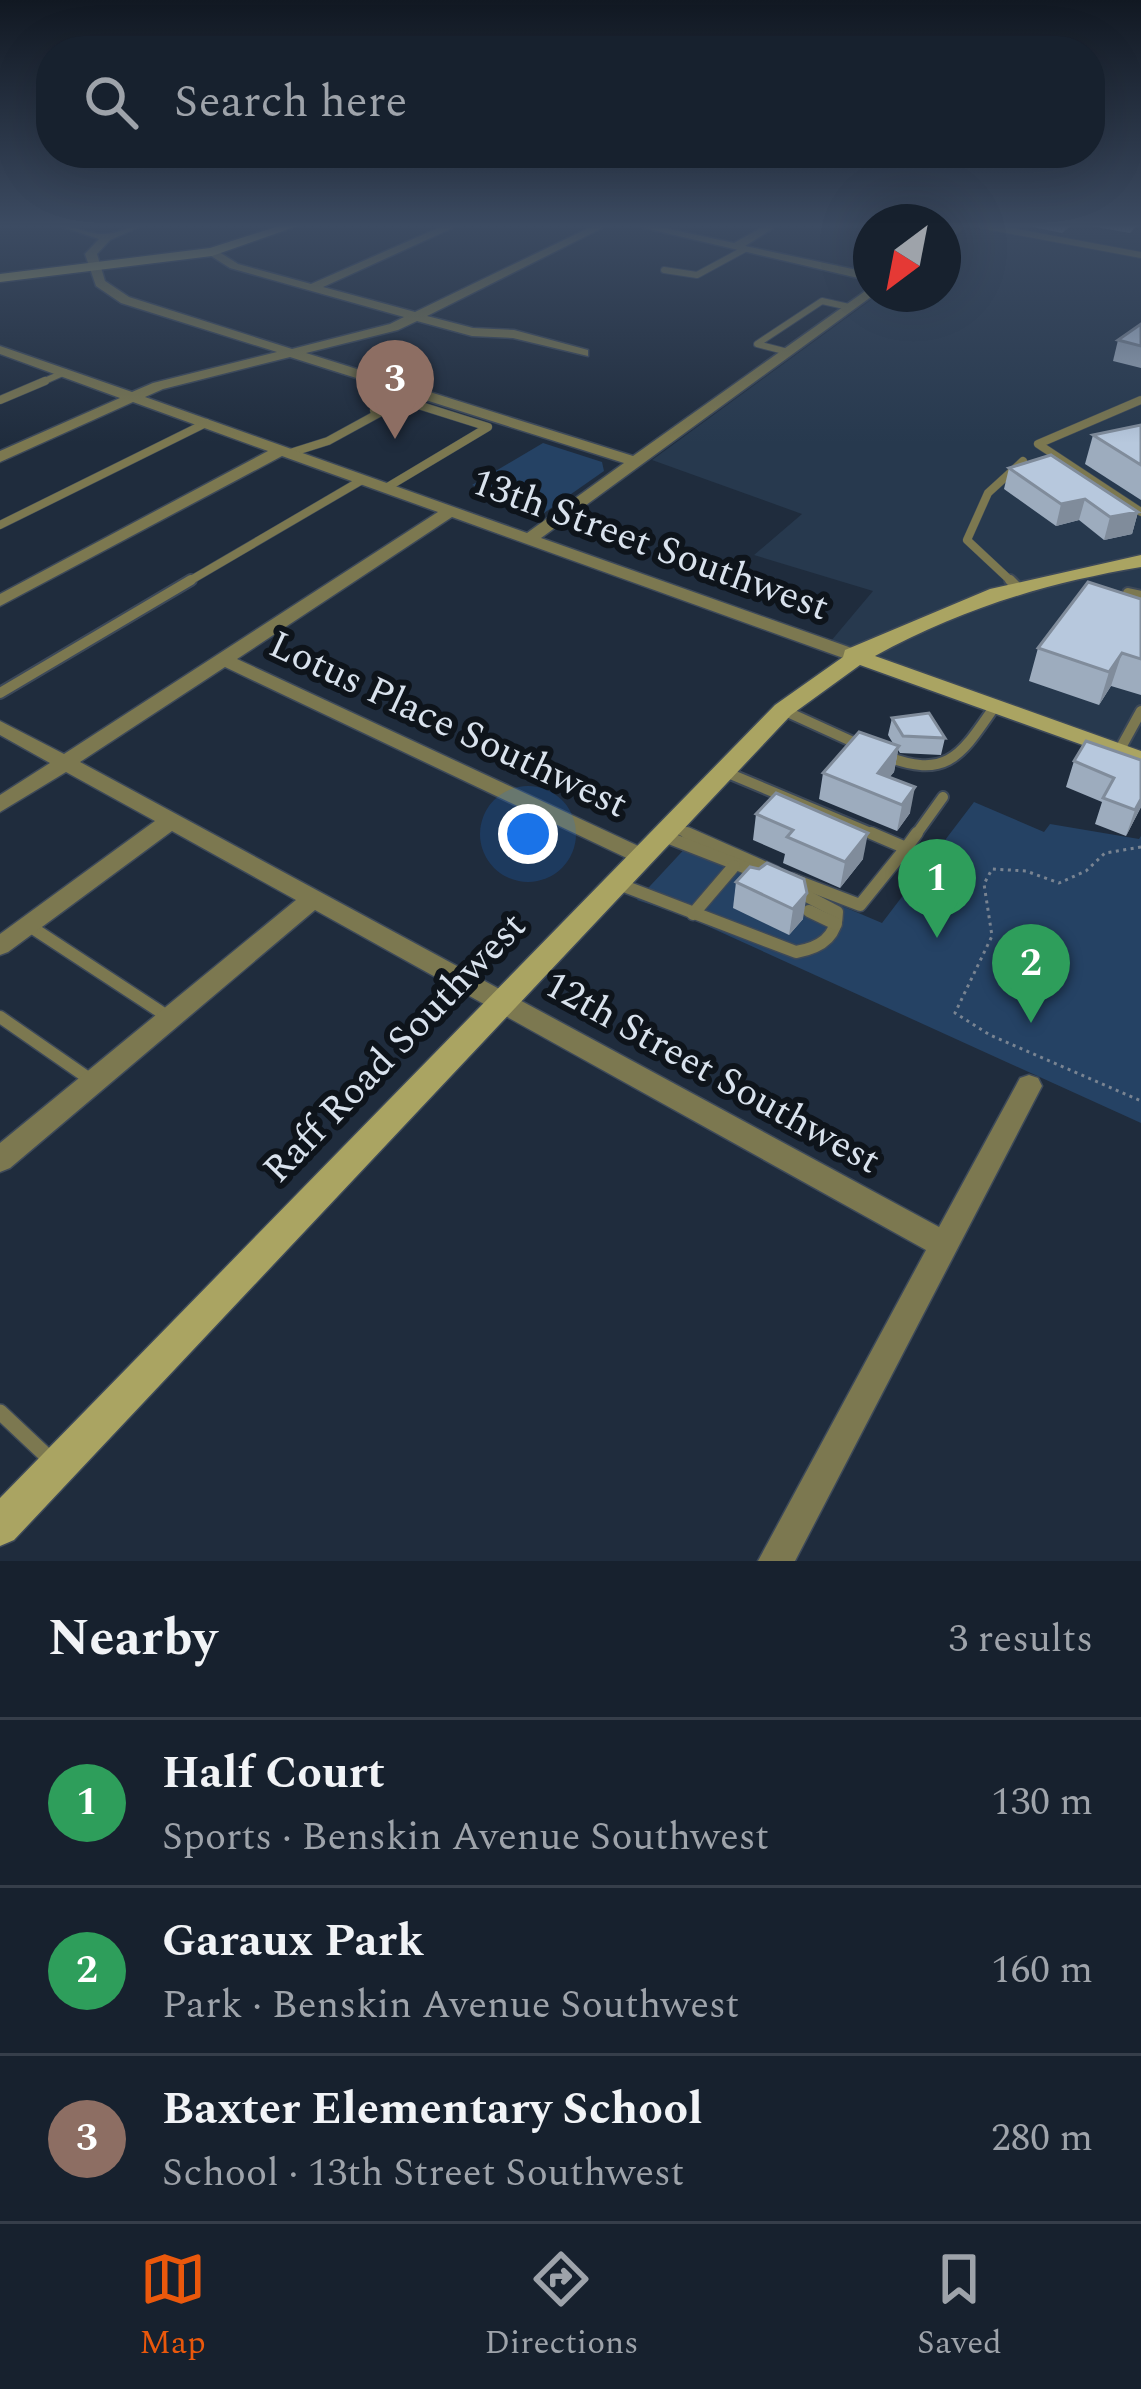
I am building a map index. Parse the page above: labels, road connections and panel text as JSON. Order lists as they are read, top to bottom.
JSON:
{
  "streets": {
    "main road": ["13th Street Southwest", "Raff Road Southwest"],
    "street": ["Lotus Place Southwest", "12th Street Southwest"]
  },
  "crossings": [
    ["13th Street Southwest", "Raff Road Southwest"],
    ["Lotus Place Southwest", "Raff Road Southwest"],
    ["Raff Road Southwest", "12th Street Southwest"]
  ],
  "north": "bottom left",
  "page": {
    "search": "Search here",
    "pins": ["3", "1", "2"],
    "heading": ["Nearby", "3 results"],
    "list": [
      {
        "mark": "1",
        "name": "Half Court",
        "note": "Sports · Benskin Avenue Southwest",
        "value": "130 m"
      },
      {
        "mark": "2",
        "name": "Garaux Park",
        "note": "Park · Benskin Avenue Southwest",
        "value": "160 m"
      },
      {
        "mark": "3",
        "name": "Baxter Elementary School",
        "note": "School · 13th Street Southwest",
        "value": "280 m"
      }
    ],
    "nav": ["Map", "Directions", "Saved"]
  }
}
